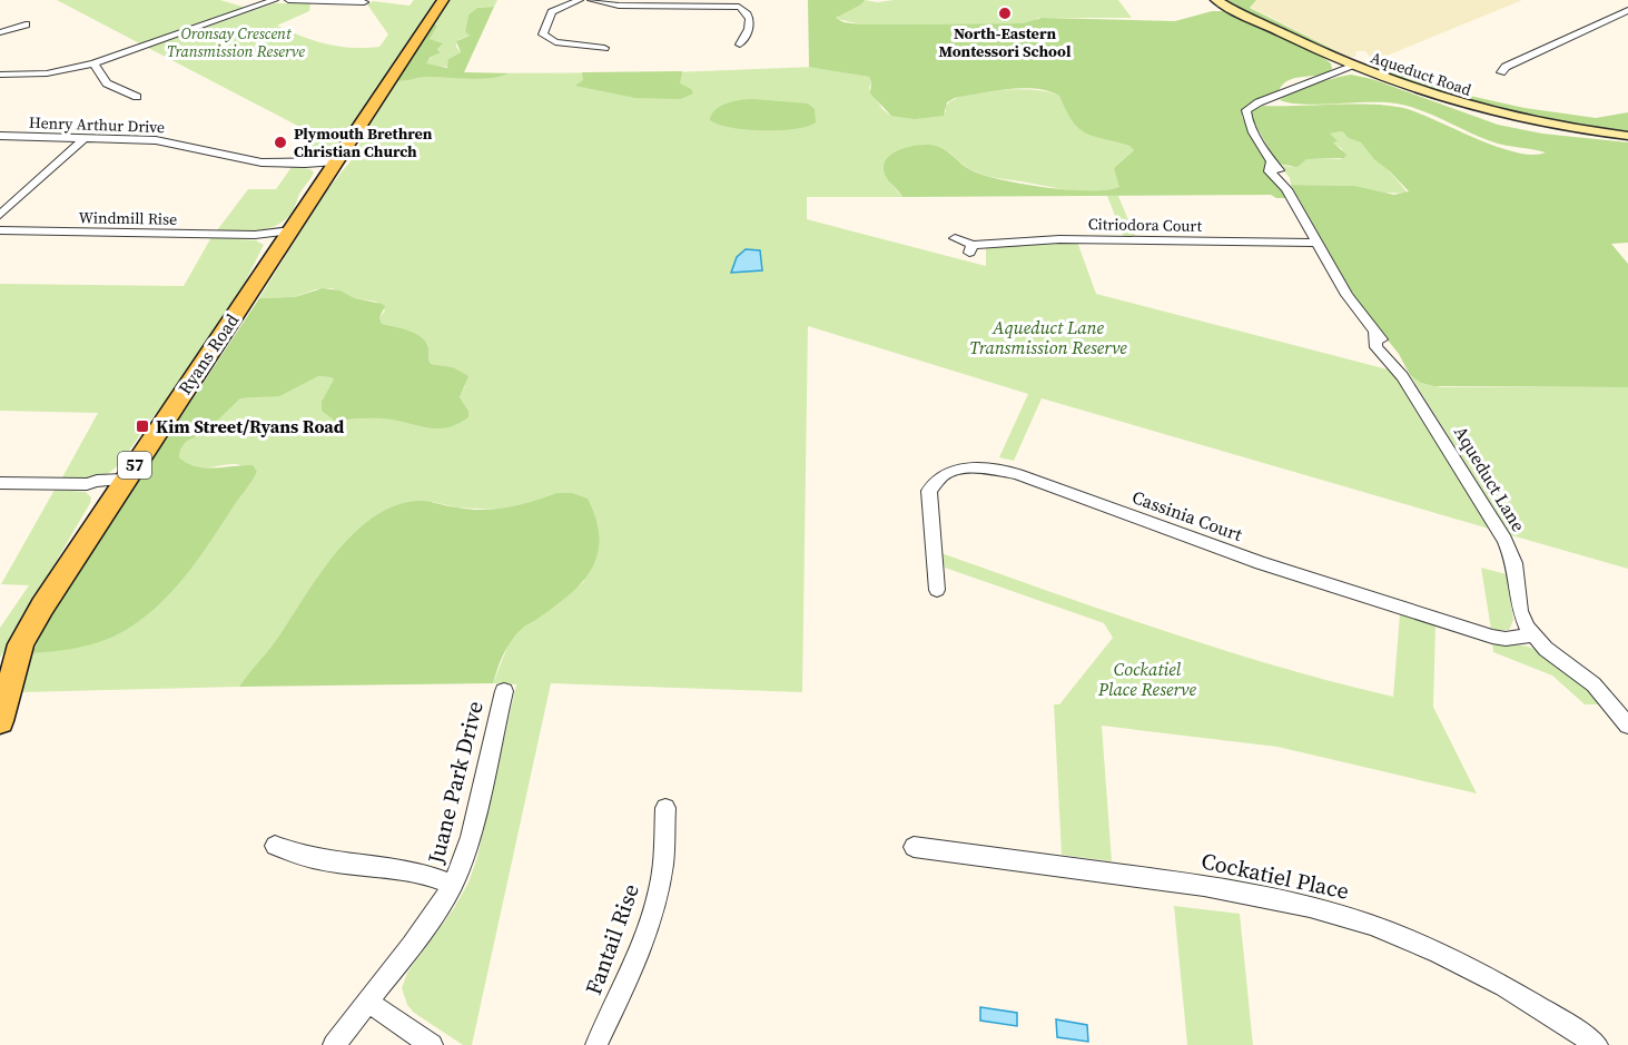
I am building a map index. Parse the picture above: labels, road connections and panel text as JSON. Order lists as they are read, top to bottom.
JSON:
{
  "streets": {
    "main road": ["Aqueduct Road", "Ryans Road", "57"],
    "street": [
      "Henry Arthur Drive",
      "Windmill Rise",
      "Citriodora Court",
      "Aqueduct Lane",
      "Cassinia Court",
      "Juane Park Drive",
      "Cockatiel Place",
      "Fantail Rise"
    ]
  },
  "crossings": [
    ["Aqueduct Road", "Aqueduct Lane"],
    ["Henry Arthur Drive", "Ryans Road"],
    ["Windmill Rise", "Ryans Road"],
    ["Citriodora Court", "Aqueduct Lane"],
    ["Aqueduct Lane", "Cassinia Court"]
  ],
  "parks": ["Oronsay Crescent Transmission Reserve", "Aqueduct Lane Transmission Reserve", "Cockatiel Place Reserve"],
  "places": {
    "other": ["North-Eastern Montessori School", "Plymouth Brethren Christian Church"],
    "transit": ["Kim Street/Ryans Road"]
  }
}
